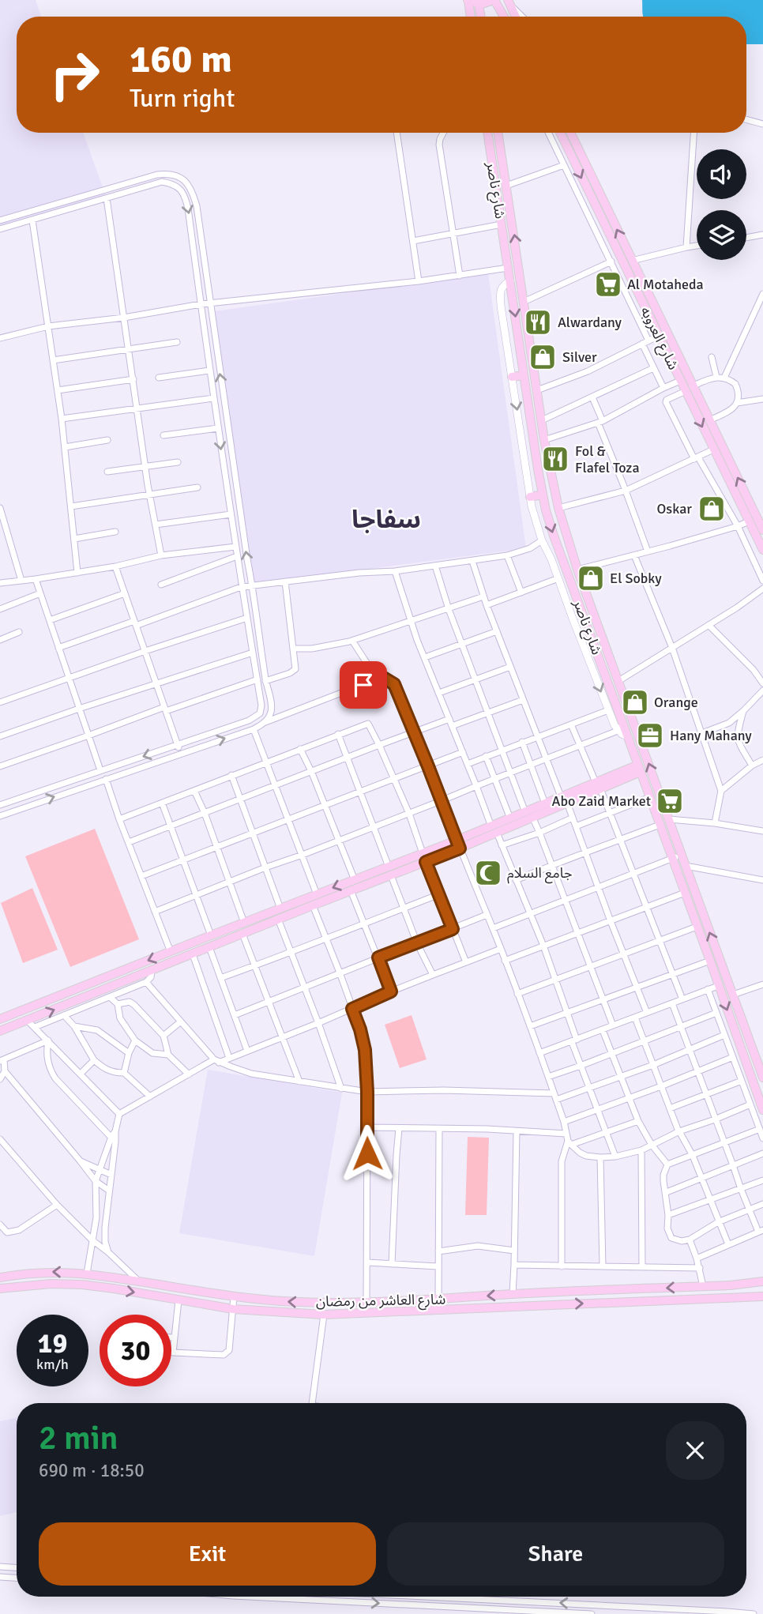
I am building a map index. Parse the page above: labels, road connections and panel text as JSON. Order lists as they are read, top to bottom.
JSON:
{
  "streets": {
    "main road": ["شارع ناصر", "شارع العروبه", "شارع العاشر من رمضان"]
  },
  "districts": ["سفاجا"],
  "places": {
    "supermarket": ["Al Motaheda", "Abo Zaid Market"],
    "restaurant": ["Alwardany", "Fol & Flafel Toza"],
    "shop": [
      "Silver",
      "Oskar",
      "El Sobky",
      "Orange"
    ],
    "office": ["Hany Mahany"],
    "mosque": ["جامع السلام"]
  },
  "page": {
    "turn": ["160 m", "Turn right"],
    "speed": "19 km/h",
    "limit": "30",
    "heading": ["2 min", "690 m · 18:50"],
    "buttons": ["Exit", "Share"]
  }
}
